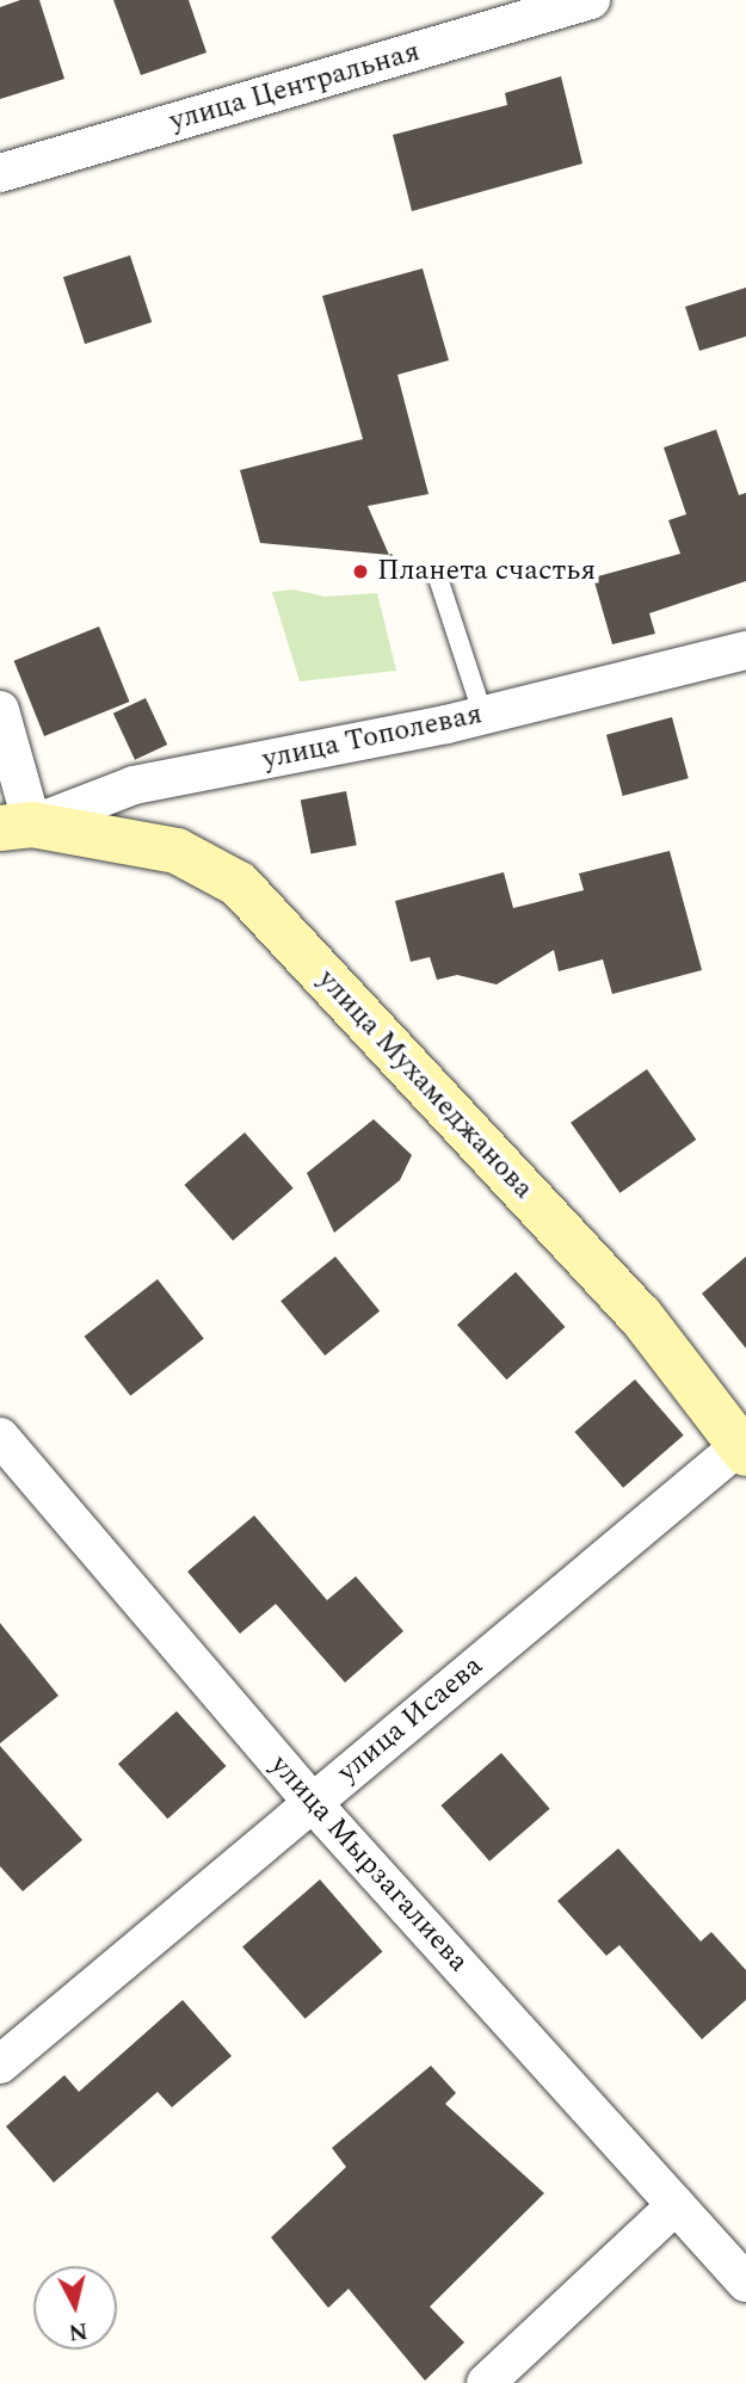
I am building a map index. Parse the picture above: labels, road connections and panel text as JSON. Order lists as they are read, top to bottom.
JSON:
{
  "streets": {
    "street": [
      "улица Центральная",
      "улица Тополевая",
      "улица Мухамеджанова",
      "улица Исаева",
      "улица Мырзагалиева"
    ]
  },
  "crossings": [
    ["улица Тополевая", "улица Мухамеджанова"],
    ["улица Мухамеджанова", "улица Исаева"],
    ["улица Исаева", "улица Мырзагалиева"]
  ],
  "places": ["Планета счастья"],
  "north": "bottom"
}
